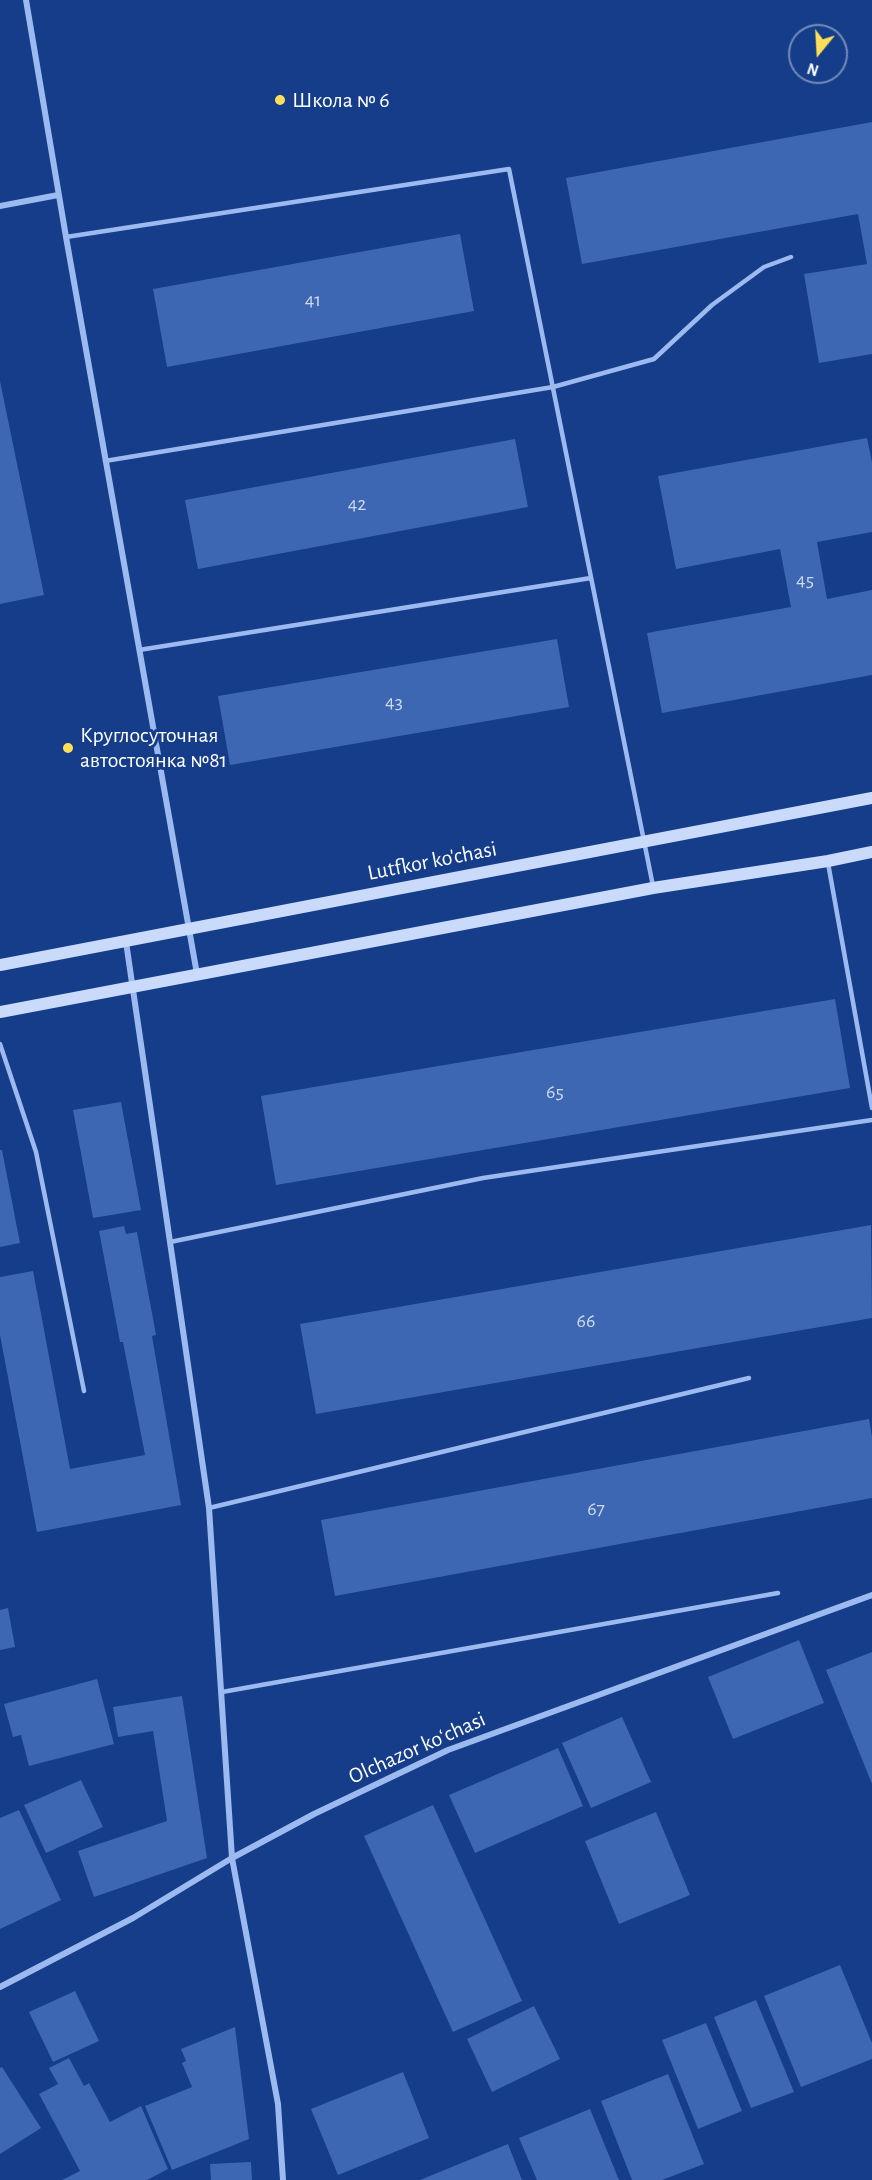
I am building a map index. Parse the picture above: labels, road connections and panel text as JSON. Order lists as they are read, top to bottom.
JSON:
{
  "streets": {
    "main road": ["Lutfkor ko'chasi"],
    "street": ["Olchazor koʻchasi"]
  },
  "places": ["Школа № 6", "Круглосуточная автостоянка №81"],
  "house_numbers": [
    "41",
    "42",
    "45",
    "43",
    "65",
    "66",
    "67"
  ],
  "north": "bottom"
}
